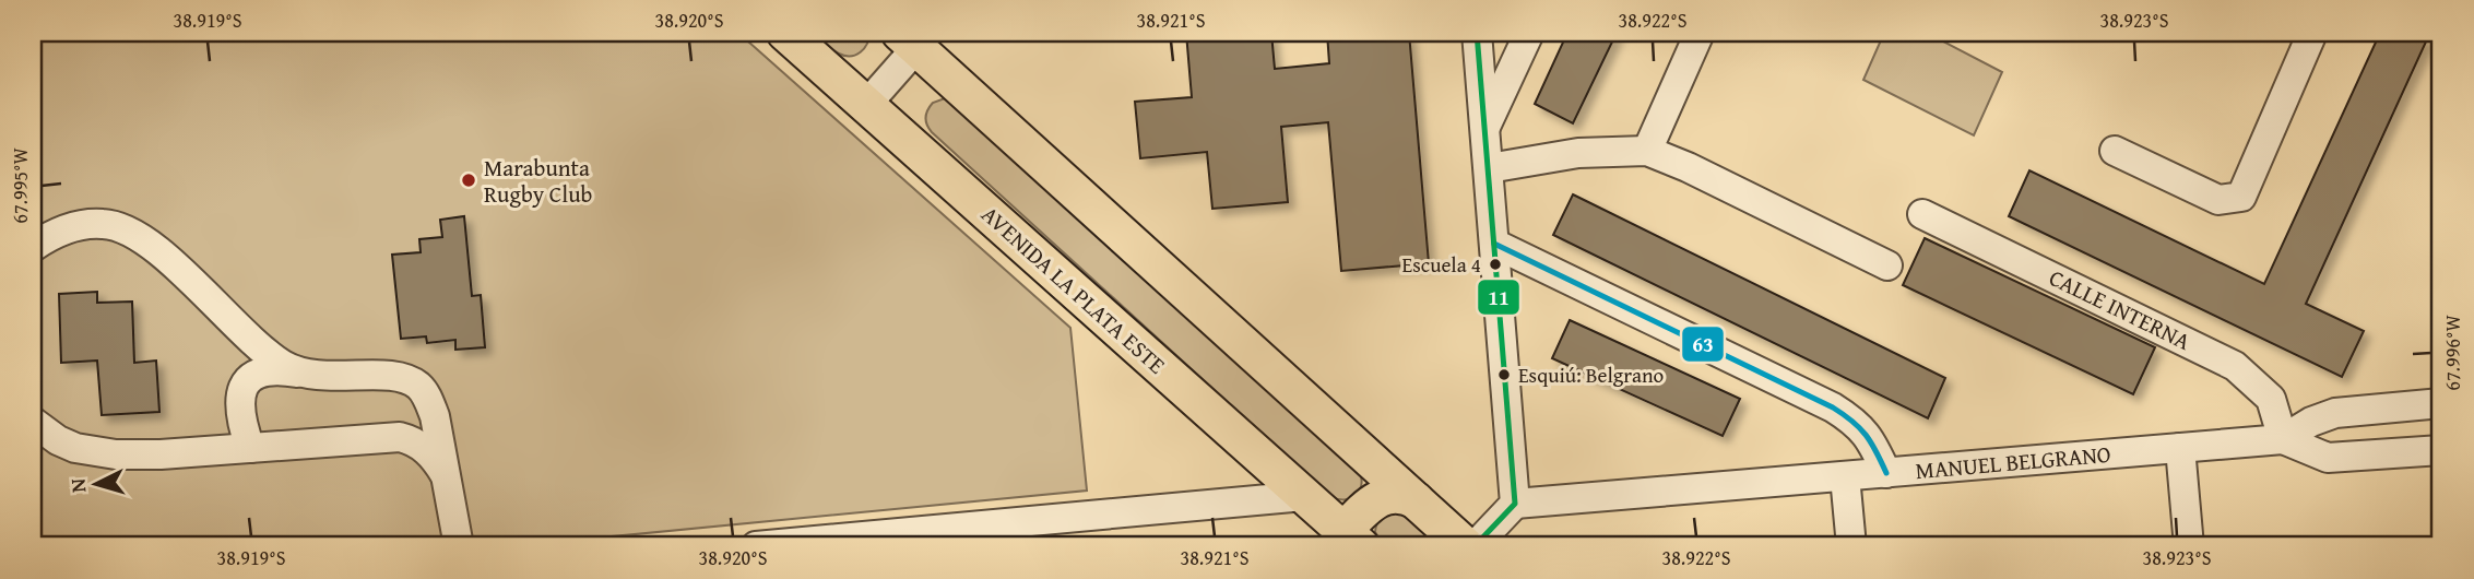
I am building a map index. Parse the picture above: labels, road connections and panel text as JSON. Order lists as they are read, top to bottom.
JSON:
{
  "streets": {
    "main road": ["AVENIDA LA PLATA ESTE"],
    "street": ["CALLE INTERNA", "MANUEL BELGRANO"]
  },
  "crossings": [
    ["CALLE INTERNA", "MANUEL BELGRANO"]
  ],
  "places": ["Marabunta Rugby Club", "Escuela 4", "Esquiú: Belgrano"],
  "lines": ["transit line 11", "transit line 63"],
  "north": "left",
  "coordinates": [
    "38.919°S",
    "38.920°S",
    "38.921°S",
    "38.922°S",
    "38.923°S",
    "67.995°W",
    "67.996°W"
  ]
}
